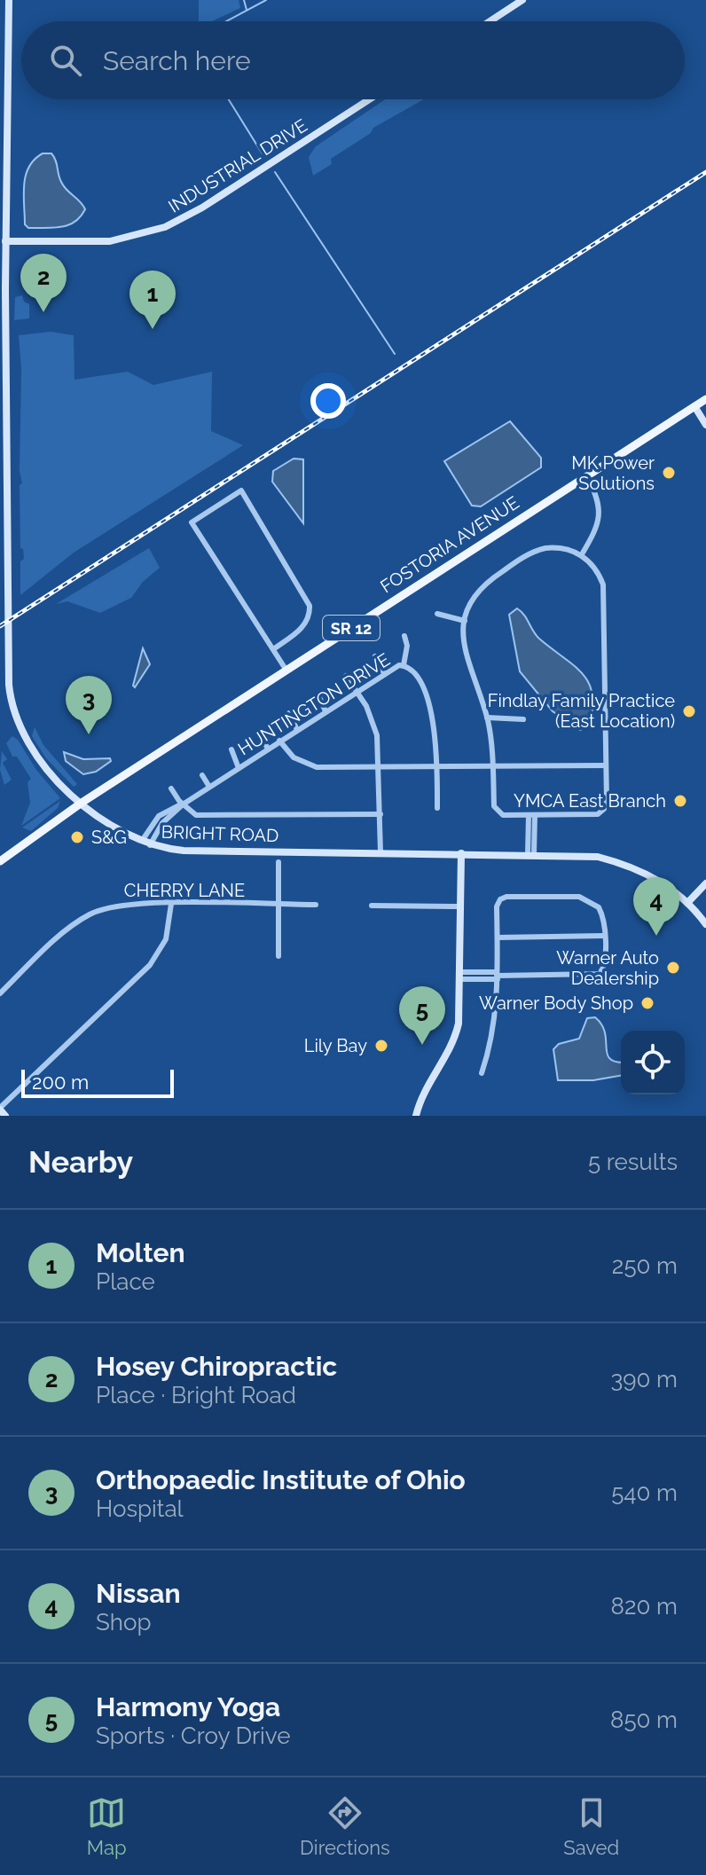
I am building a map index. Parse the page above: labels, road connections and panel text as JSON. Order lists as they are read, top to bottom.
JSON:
{
  "streets": {
    "main road": [
      "INDUSTRIAL DRIVE",
      "FOSTORIA AVENUE",
      "SR 12",
      "BRIGHT ROAD"
    ],
    "street": ["HUNTINGTON DRIVE", "CHERRY LANE"]
  },
  "crossings": [
    ["INDUSTRIAL DRIVE", "BRIGHT ROAD"],
    ["FOSTORIA AVENUE", "BRIGHT ROAD"],
    ["HUNTINGTON DRIVE", "BRIGHT ROAD"]
  ],
  "places": [
    "MK Power Solutions",
    "Findlay Family Practice (East Location)",
    "YMCA East Branch",
    "S&G",
    "Warner Auto Dealership",
    "Warner Body Shop",
    "Lily Bay"
  ],
  "scale_bar": "200 m",
  "page": {
    "search": "Search here",
    "pins": [
      "2",
      "1",
      "3",
      "4",
      "5"
    ],
    "scale": "200 m",
    "heading": ["Nearby", "5 results"],
    "list": [
      {
        "mark": "1",
        "name": "Molten",
        "note": "Place",
        "value": "250 m"
      },
      {
        "mark": "2",
        "name": "Hosey Chiropractic",
        "note": "Place · Bright Road",
        "value": "390 m"
      },
      {
        "mark": "3",
        "name": "Orthopaedic Institute of Ohio",
        "note": "Hospital",
        "value": "540 m"
      },
      {
        "mark": "4",
        "name": "Nissan",
        "note": "Shop",
        "value": "820 m"
      },
      {
        "mark": "5",
        "name": "Harmony Yoga",
        "note": "Sports · Croy Drive",
        "value": "850 m"
      }
    ],
    "nav": ["Map", "Directions", "Saved"]
  }
}
